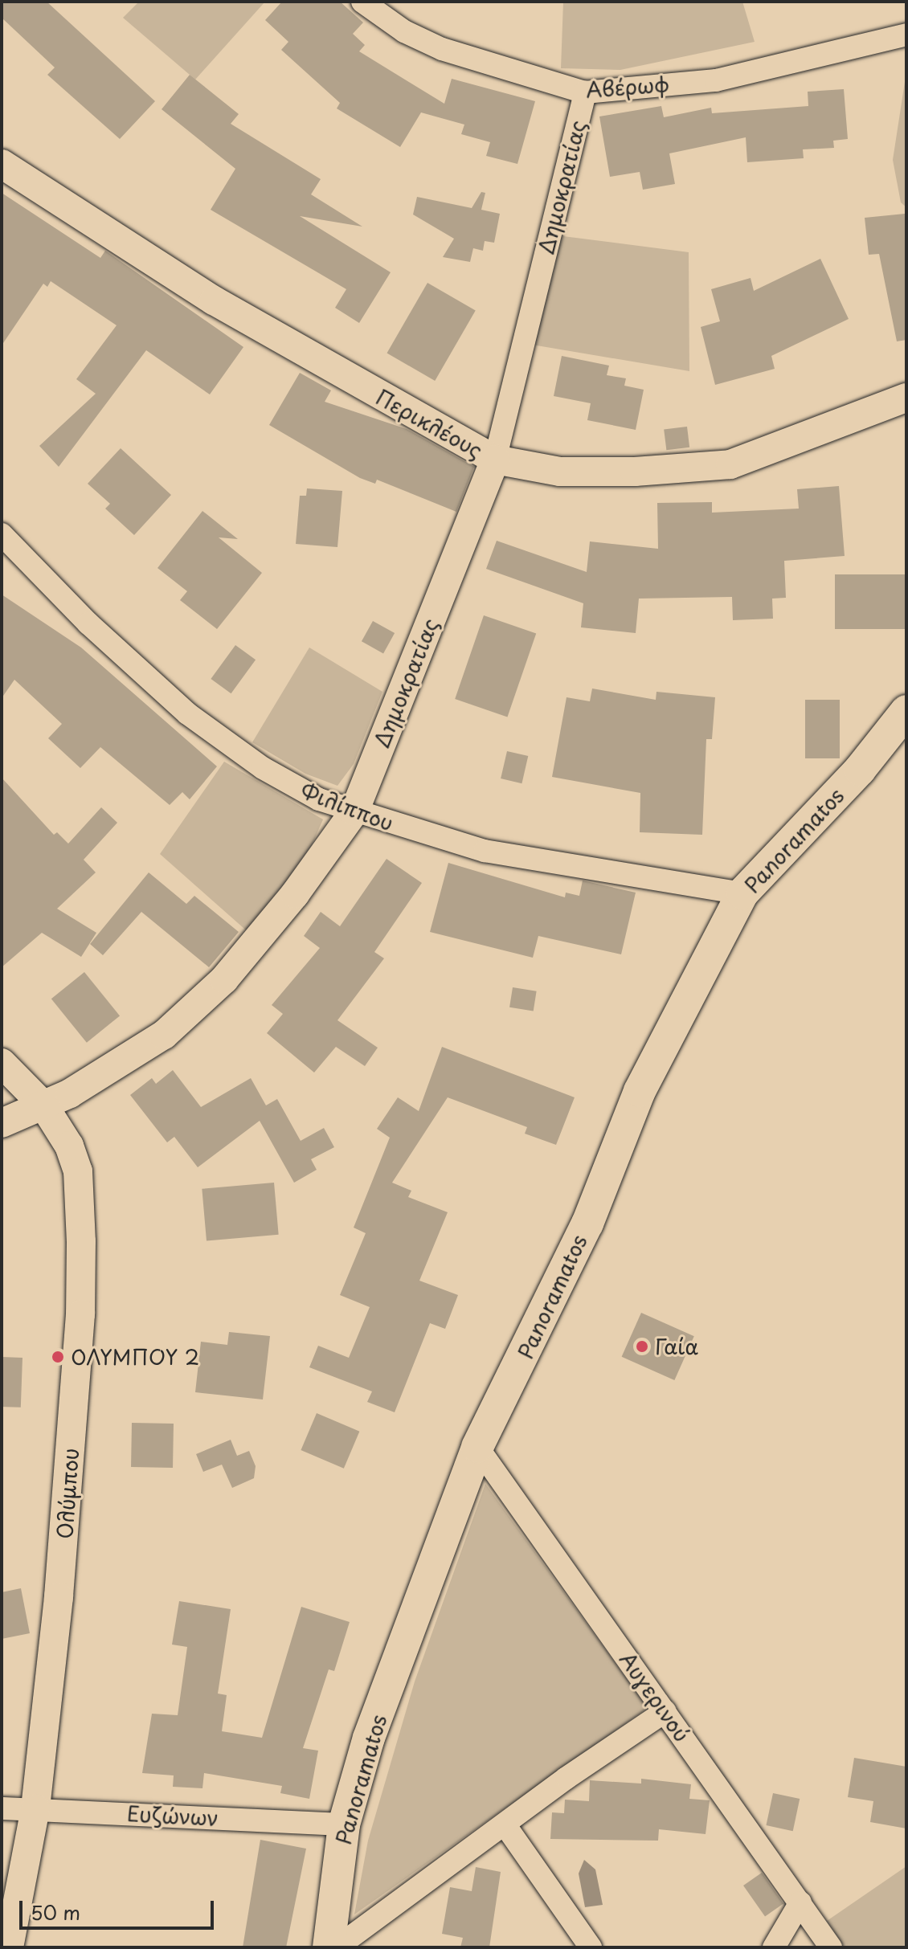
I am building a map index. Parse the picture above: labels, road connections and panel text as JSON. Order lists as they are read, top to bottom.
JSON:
{
  "streets": {
    "main road": ["Panoramatos"],
    "street": [
      "Αβέρωφ",
      "Δημοκρατίας",
      "Περικλέους",
      "Φιλίππου",
      "Ολύμπου",
      "Αυγερινού",
      "Ευζώνων"
    ]
  },
  "crossings": [
    ["Αβέρωφ", "Δημοκρατίας"],
    ["Δημοκρατίας", "Περικλέους"],
    ["Δημοκρατίας", "Φιλίππου"],
    ["Δημοκρατίας", "Ολύμπου"],
    ["Φιλίππου", "Panoramatos"],
    ["Panoramatos", "Αυγερινού"],
    ["Panoramatos", "Ευζώνων"],
    ["Ολύμπου", "Ευζώνων"]
  ],
  "places": ["Γαία", "ΟΛΥΜΠΟΥ 2"],
  "scale_bar": "50 m"
}
